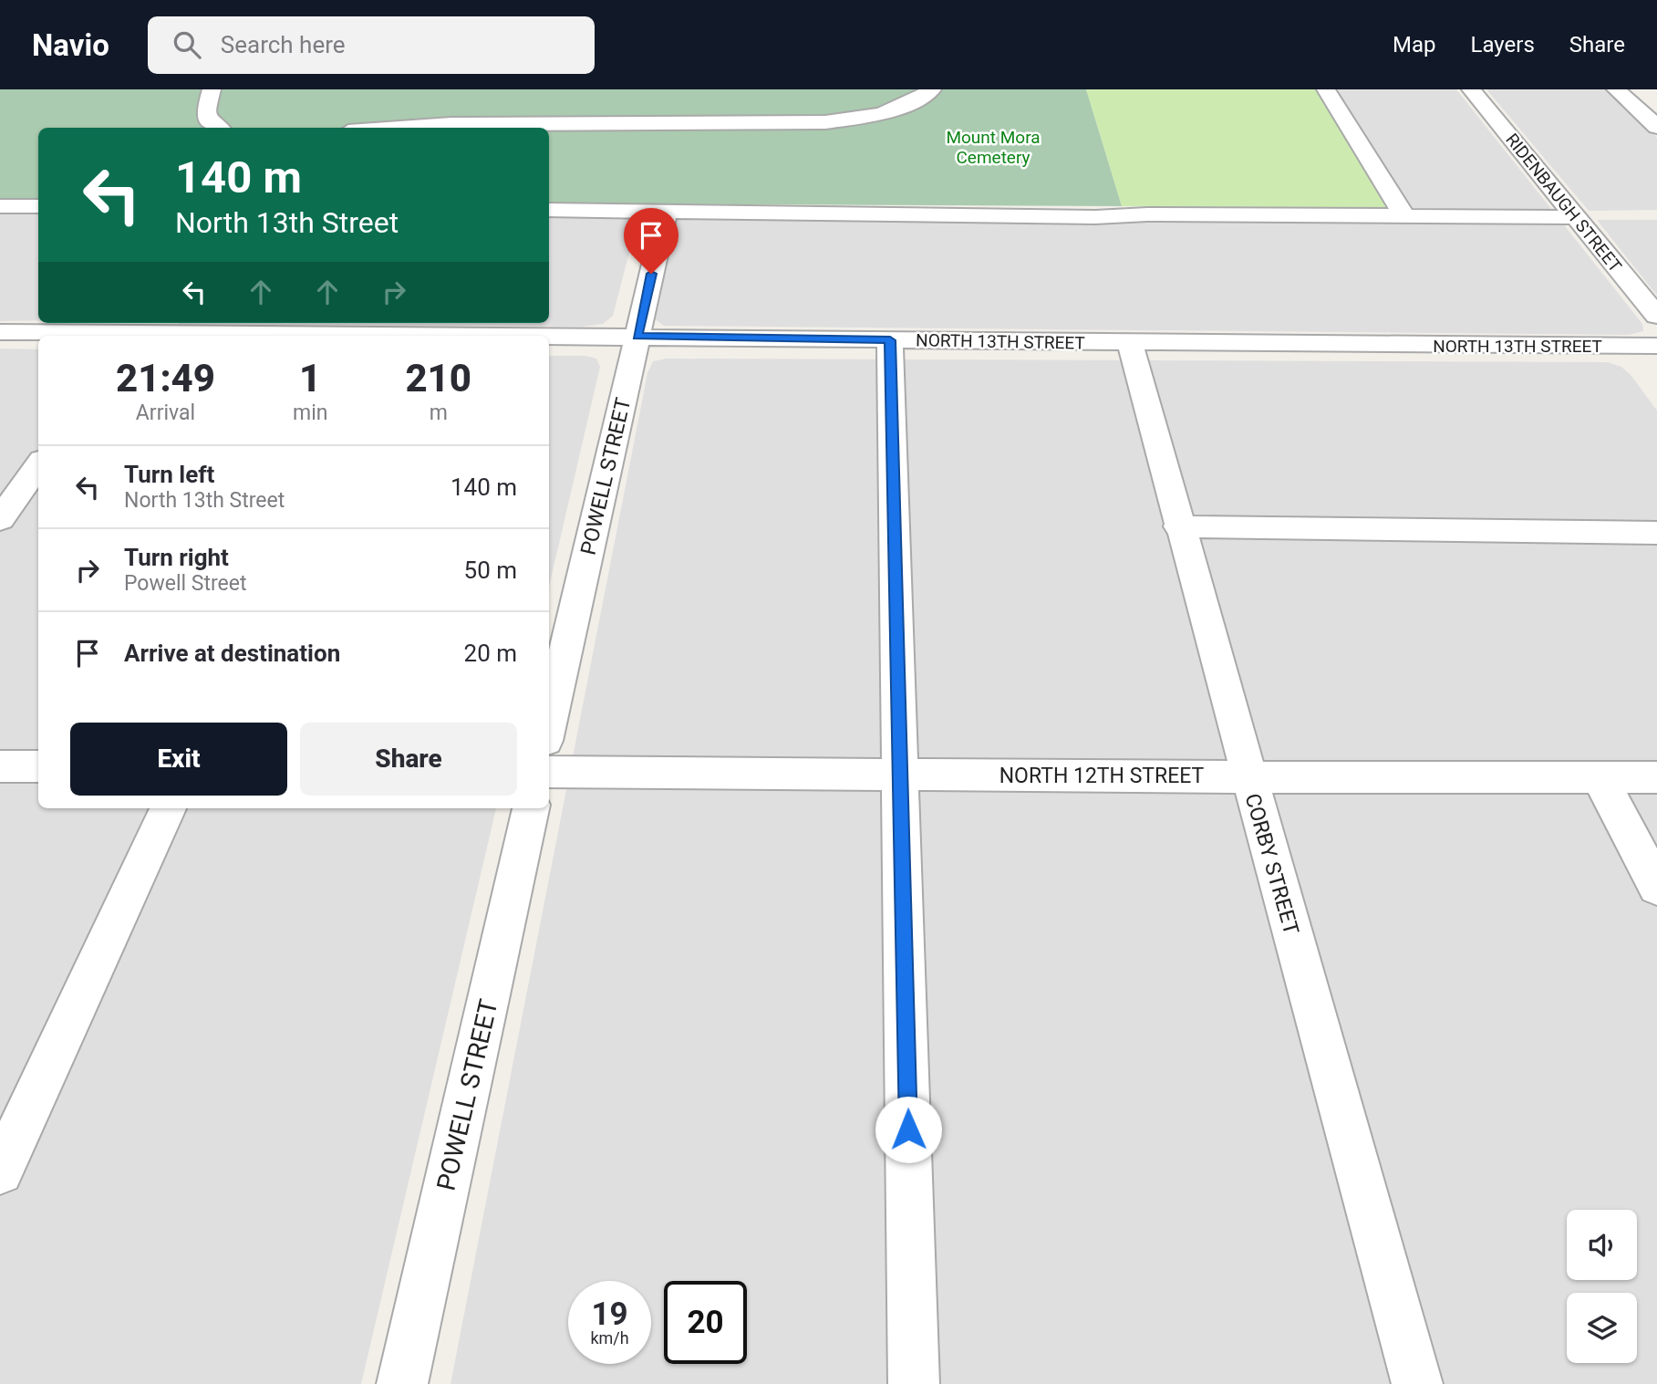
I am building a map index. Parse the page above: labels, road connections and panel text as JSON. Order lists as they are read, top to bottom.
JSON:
{
  "streets": {
    "street": [
      "RIDENBAUGH STREET",
      "NORTH 13TH STREET",
      "POWELL STREET",
      "NORTH 12TH STREET",
      "CORBY STREET"
    ]
  },
  "crossings": [
    ["NORTH 13TH STREET", "POWELL STREET"],
    ["NORTH 13TH STREET", "CORBY STREET"],
    ["NORTH 12TH STREET", "CORBY STREET"]
  ],
  "parks": ["Mount Mora Cemetery"],
  "page": {
    "header": "Navio",
    "search": "Search here",
    "nav": ["Map", "Layers", "Share"],
    "turn": ["140 m", "North 13th Street"],
    "eta": [
      "21:49",
      "Arrival",
      "1",
      "min",
      "210",
      "m"
    ],
    "list": [
      {
        "name": "Turn left",
        "note": "North 13th Street",
        "value": "140 m"
      },
      {
        "name": "Turn right",
        "note": "Powell Street",
        "value": "50 m"
      },
      {
        "name": "Arrive at destination",
        "value": "20 m"
      }
    ],
    "buttons": ["Exit", "Share"],
    "speed": "19 km/h",
    "limit": "20"
  }
}
